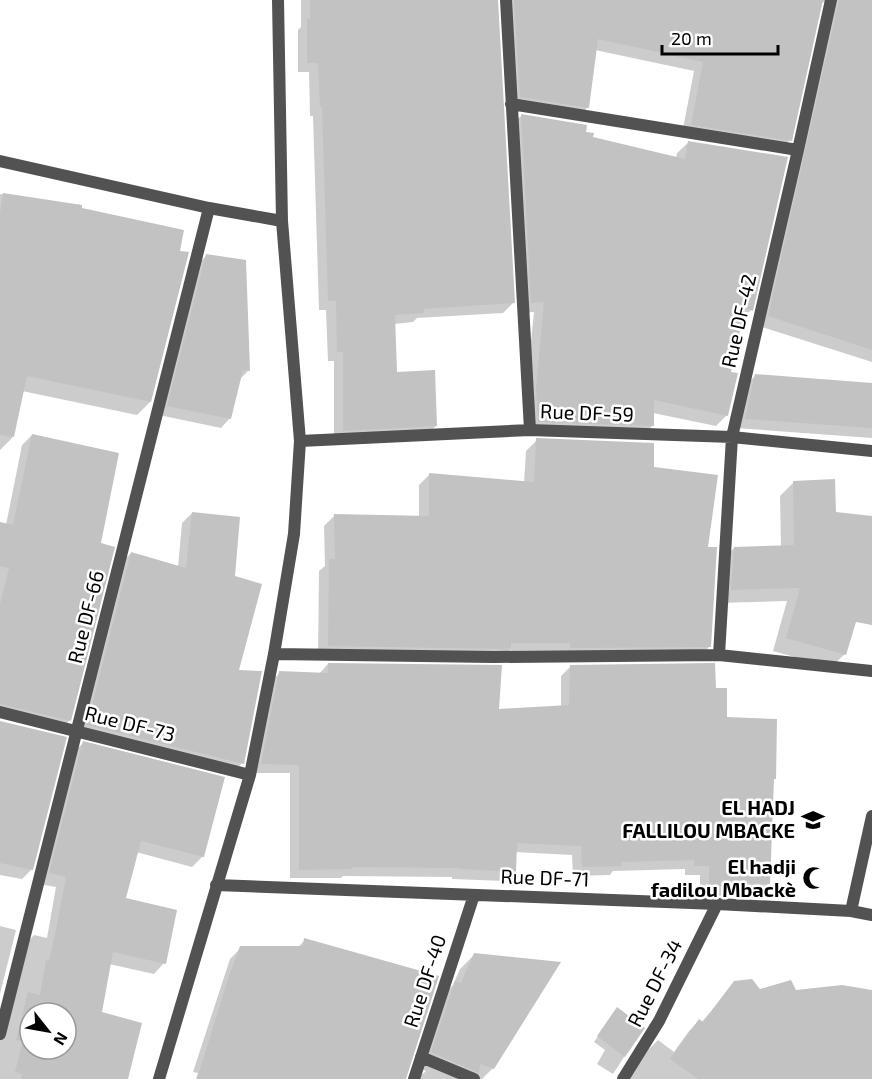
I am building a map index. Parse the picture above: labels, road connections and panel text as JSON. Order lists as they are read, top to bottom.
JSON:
{
  "streets": {
    "street": [
      "Rue DF-42",
      "Rue DF-59",
      "Rue DF-66",
      "Rue DF-73",
      "Rue DF-71",
      "Rue DF-40",
      "Rue DF-34"
    ]
  },
  "crossings": [
    ["Rue DF-42", "Rue DF-59"],
    ["Rue DF-66", "Rue DF-73"],
    ["Rue DF-71", "Rue DF-40"],
    ["Rue DF-71", "Rue DF-34"]
  ],
  "places": {
    "school or university": ["EL HADJ FALLILOU MBACKE"],
    "mosque": ["El hadji fadilou Mbackè"]
  },
  "scale_bar": "20 m",
  "north": "bottom right"
}
